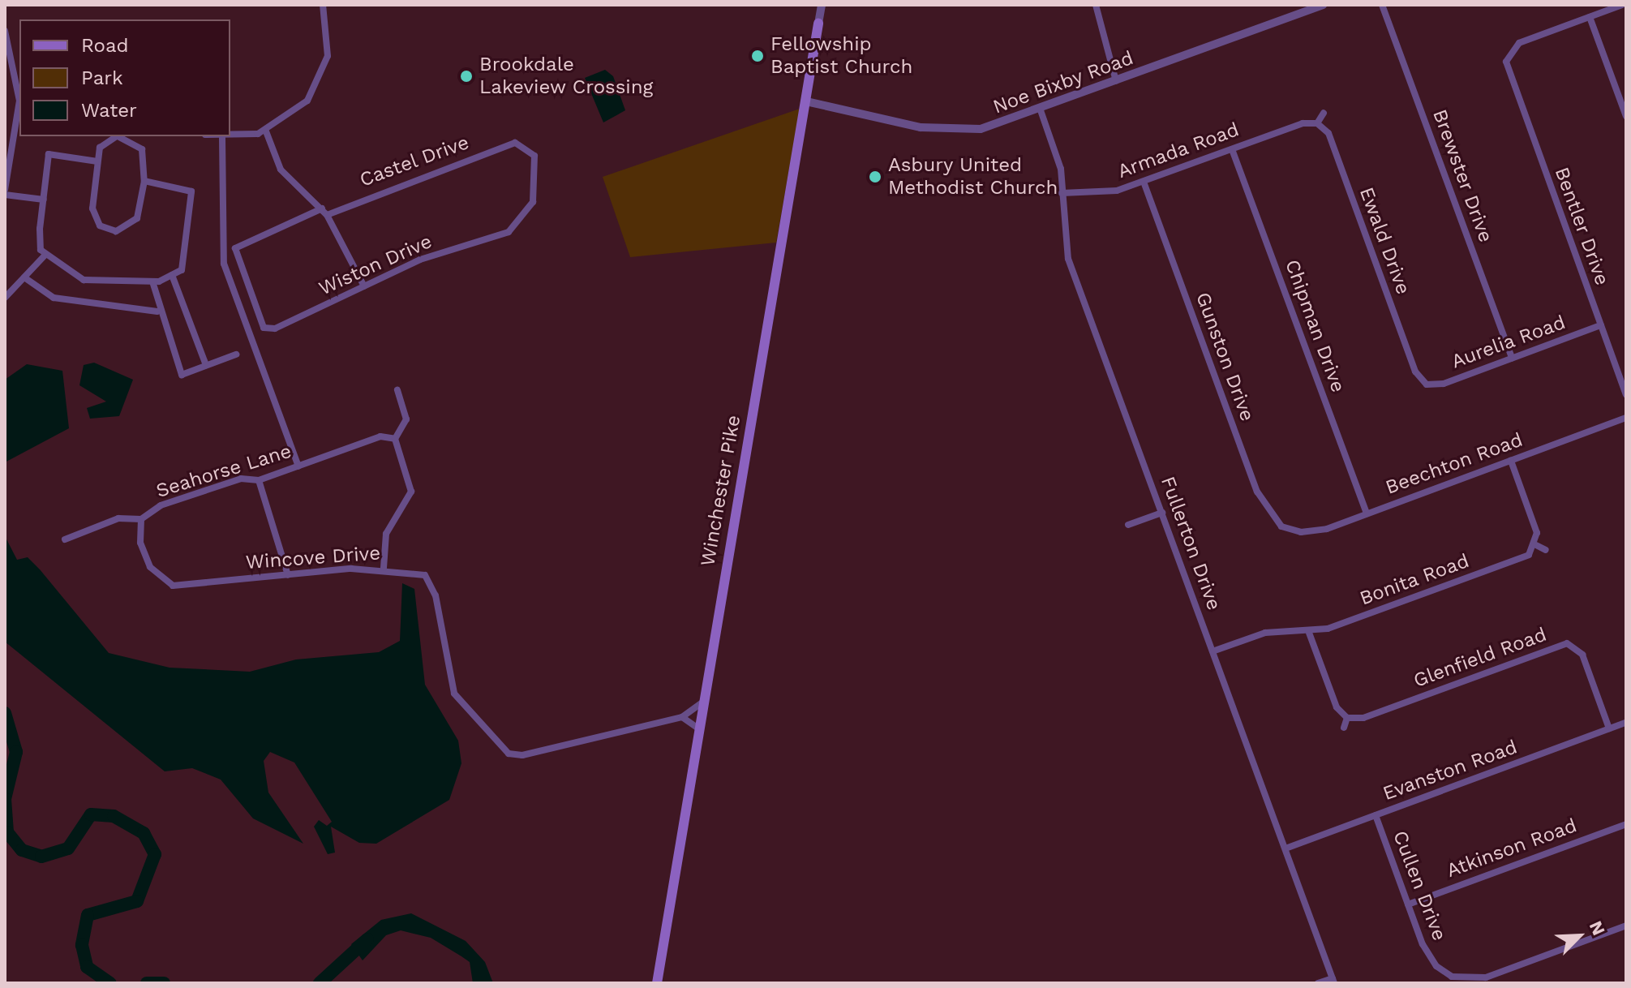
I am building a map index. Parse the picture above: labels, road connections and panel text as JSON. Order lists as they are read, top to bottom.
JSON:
{
  "streets": {
    "main road": ["Winchester Pike"],
    "street": [
      "Noe Bixby Road",
      "Armada Road",
      "Castel Drive",
      "Brewster Drive",
      "Bentler Drive",
      "Ewald Drive",
      "Wiston Drive",
      "Chipman Drive",
      "Aurelia Road",
      "Gunston Drive",
      "Beechton Road",
      "Seahorse Lane",
      "Fullerton Drive",
      "Wincove Drive",
      "Bonita Road",
      "Glenfield Road",
      "Evanston Road",
      "Atkinson Road",
      "Cullen Drive"
    ]
  },
  "crossings": [
    ["Noe Bixby Road", "Winchester Pike"],
    ["Noe Bixby Road", "Fullerton Drive"],
    ["Armada Road", "Ewald Drive"],
    ["Armada Road", "Chipman Drive"],
    ["Armada Road", "Gunston Drive"],
    ["Armada Road", "Fullerton Drive"],
    ["Castel Drive", "Wiston Drive"],
    ["Brewster Drive", "Aurelia Road"],
    ["Bentler Drive", "Aurelia Road"],
    ["Ewald Drive", "Aurelia Road"],
    ["Chipman Drive", "Beechton Road"],
    ["Gunston Drive", "Beechton Road"],
    ["Seahorse Lane", "Wincove Drive"],
    ["Winchester Pike", "Wincove Drive"],
    ["Fullerton Drive", "Bonita Road"],
    ["Fullerton Drive", "Evanston Road"],
    ["Glenfield Road", "Evanston Road"],
    ["Evanston Road", "Cullen Drive"],
    ["Atkinson Road", "Cullen Drive"]
  ],
  "places": ["Fellowship Baptist Church", "Brookdale Lakeview Crossing", "Asbury United Methodist Church"],
  "legend": ["Road", "Park", "Water"],
  "north": "top right"
}
